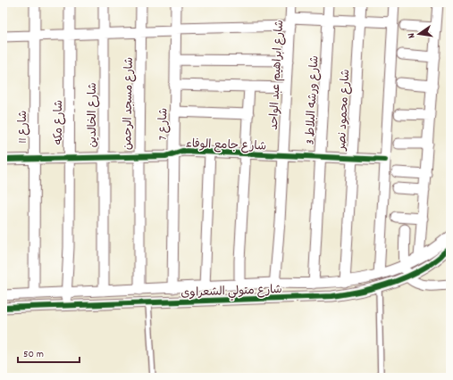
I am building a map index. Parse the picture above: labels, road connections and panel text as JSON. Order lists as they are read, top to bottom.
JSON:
{
  "streets": {
    "street": [
      "شارع ابراهيم عبد الواحد",
      "شارع ورشه البلاط 3",
      "شارع مسجد الرحمن",
      "شارع محمود نصر",
      "شارع الخالدين",
      "شارع مكه",
      "شارع 7",
      "شارع 11",
      "شارع جامع الوفاء",
      "شارع متولي الشعراوى"
    ]
  },
  "crossings": [
    ["شارع ابراهيم عبد الواحد", "شارع جامع الوفاء"],
    ["شارع ابراهيم عبد الواحد", "شارع متولي الشعراوى"],
    ["شارع ورشه البلاط 3", "شارع جامع الوفاء"],
    ["شارع ورشه البلاط 3", "شارع متولي الشعراوى"],
    ["شارع مسجد الرحمن", "شارع جامع الوفاء"],
    ["شارع مسجد الرحمن", "شارع متولي الشعراوى"],
    ["شارع محمود نصر", "شارع جامع الوفاء"],
    ["شارع محمود نصر", "شارع متولي الشعراوى"],
    ["شارع الخالدين", "شارع جامع الوفاء"],
    ["شارع الخالدين", "شارع متولي الشعراوى"],
    ["شارع مكه", "شارع جامع الوفاء"],
    ["شارع مكه", "شارع متولي الشعراوى"],
    ["شارع 7", "شارع جامع الوفاء"],
    ["شارع 7", "شارع متولي الشعراوى"],
    ["شارع 11", "شارع جامع الوفاء"],
    ["شارع 11", "شارع متولي الشعراوى"]
  ],
  "scale_bar": "50 m",
  "north": "left"
}
